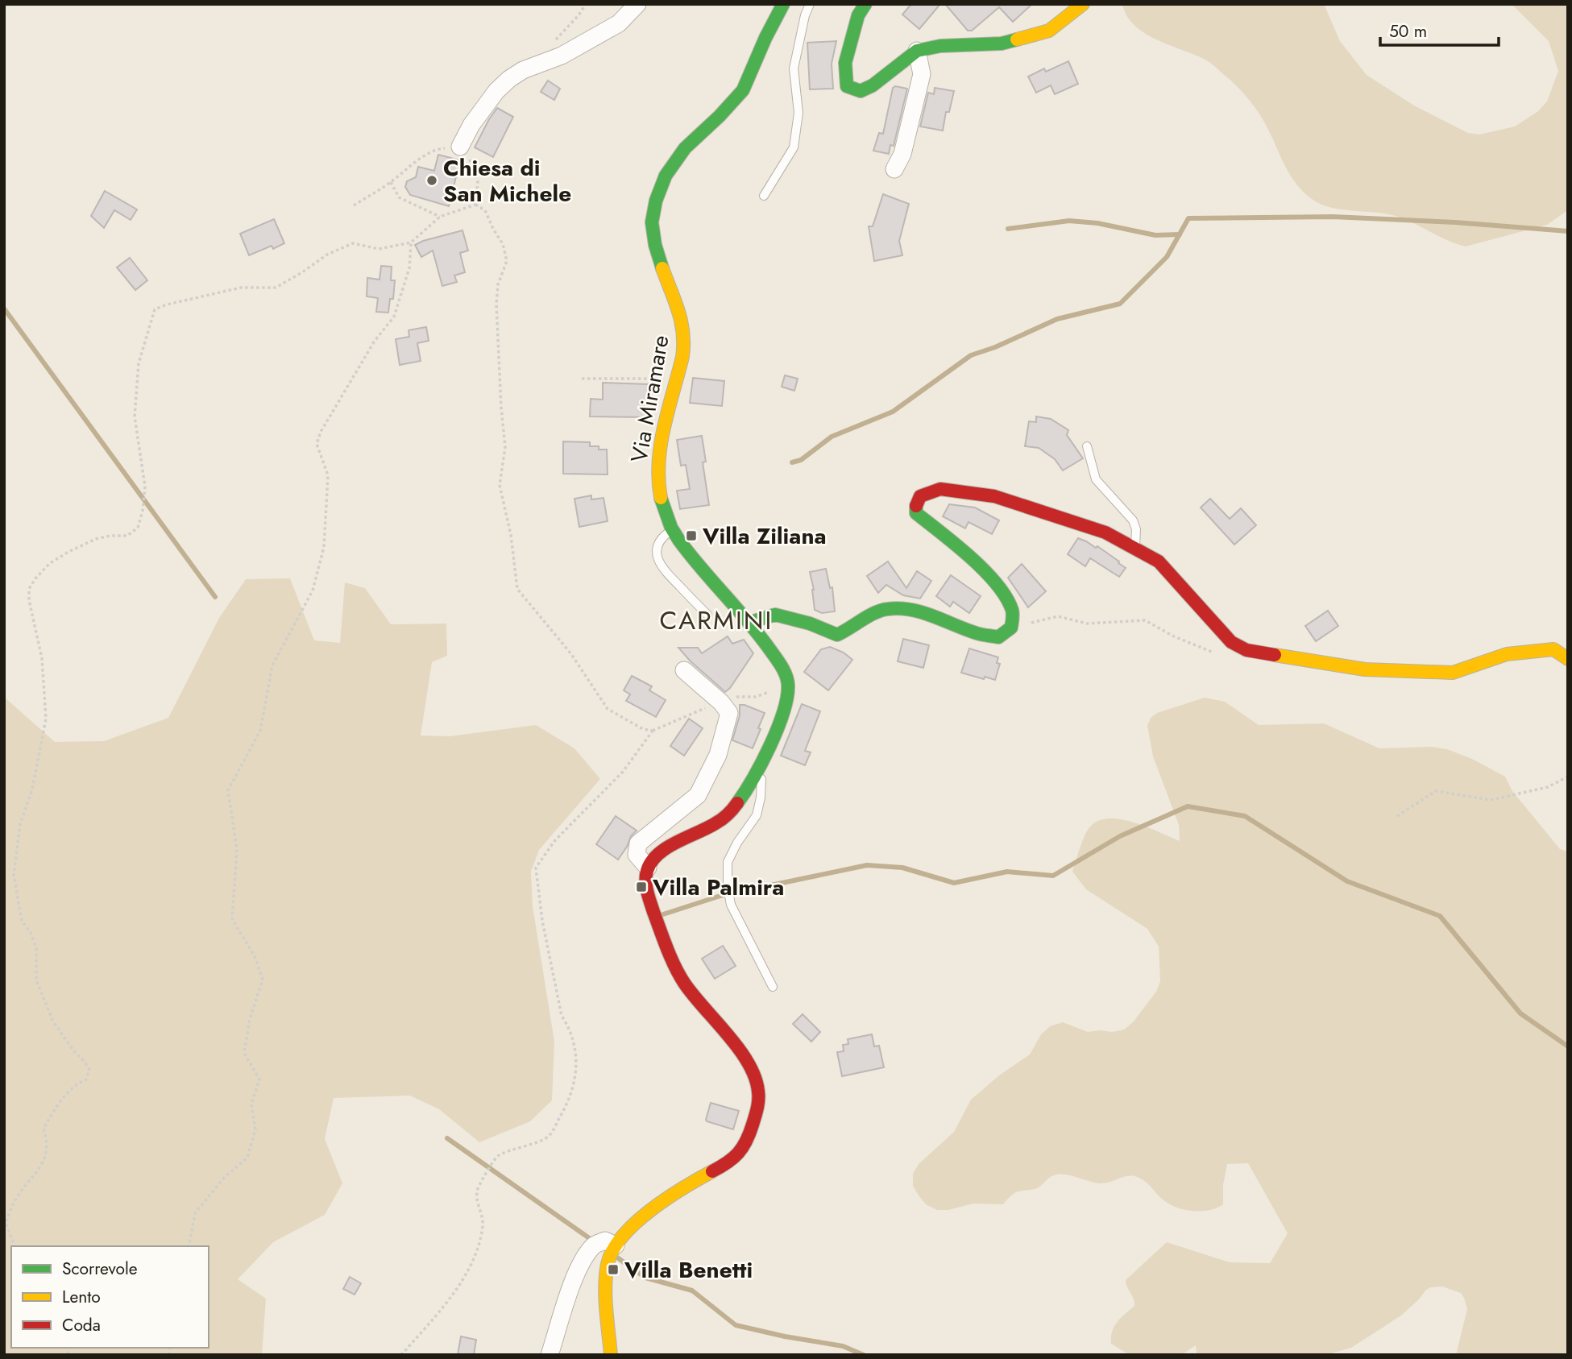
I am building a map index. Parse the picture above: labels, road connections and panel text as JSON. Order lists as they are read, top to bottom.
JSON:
{
  "streets": {
    "street": ["Via Miramare"]
  },
  "districts": ["CARMINI"],
  "places": {
    "other": ["Chiesa di San Michele"],
    "transit": ["Villa Ziliana", "Villa Palmira", "Villa Benetti"]
  },
  "legend": ["Scorrevole", "Lento", "Coda"],
  "scale_bar": "50 m"
}
